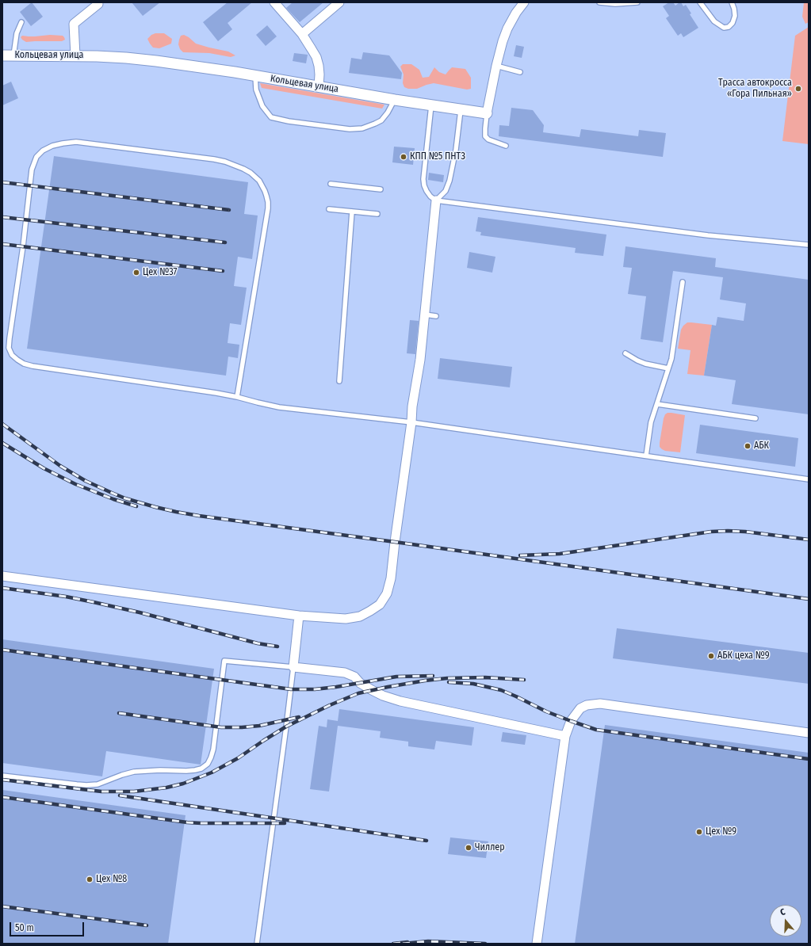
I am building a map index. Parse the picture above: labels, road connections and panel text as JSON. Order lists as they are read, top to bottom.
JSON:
{
  "streets": {
    "street": ["Кольцевая улица"]
  },
  "places": [
    "Трасса автокросса «Гора Пильная»",
    "КПП №5 ПНТЗ",
    "Цех №37",
    "АБК",
    "АБК цеха №9",
    "Цех №9",
    "Чиллер",
    "Цех №8"
  ],
  "scale_bar": "50 m",
  "north": "top"
}
